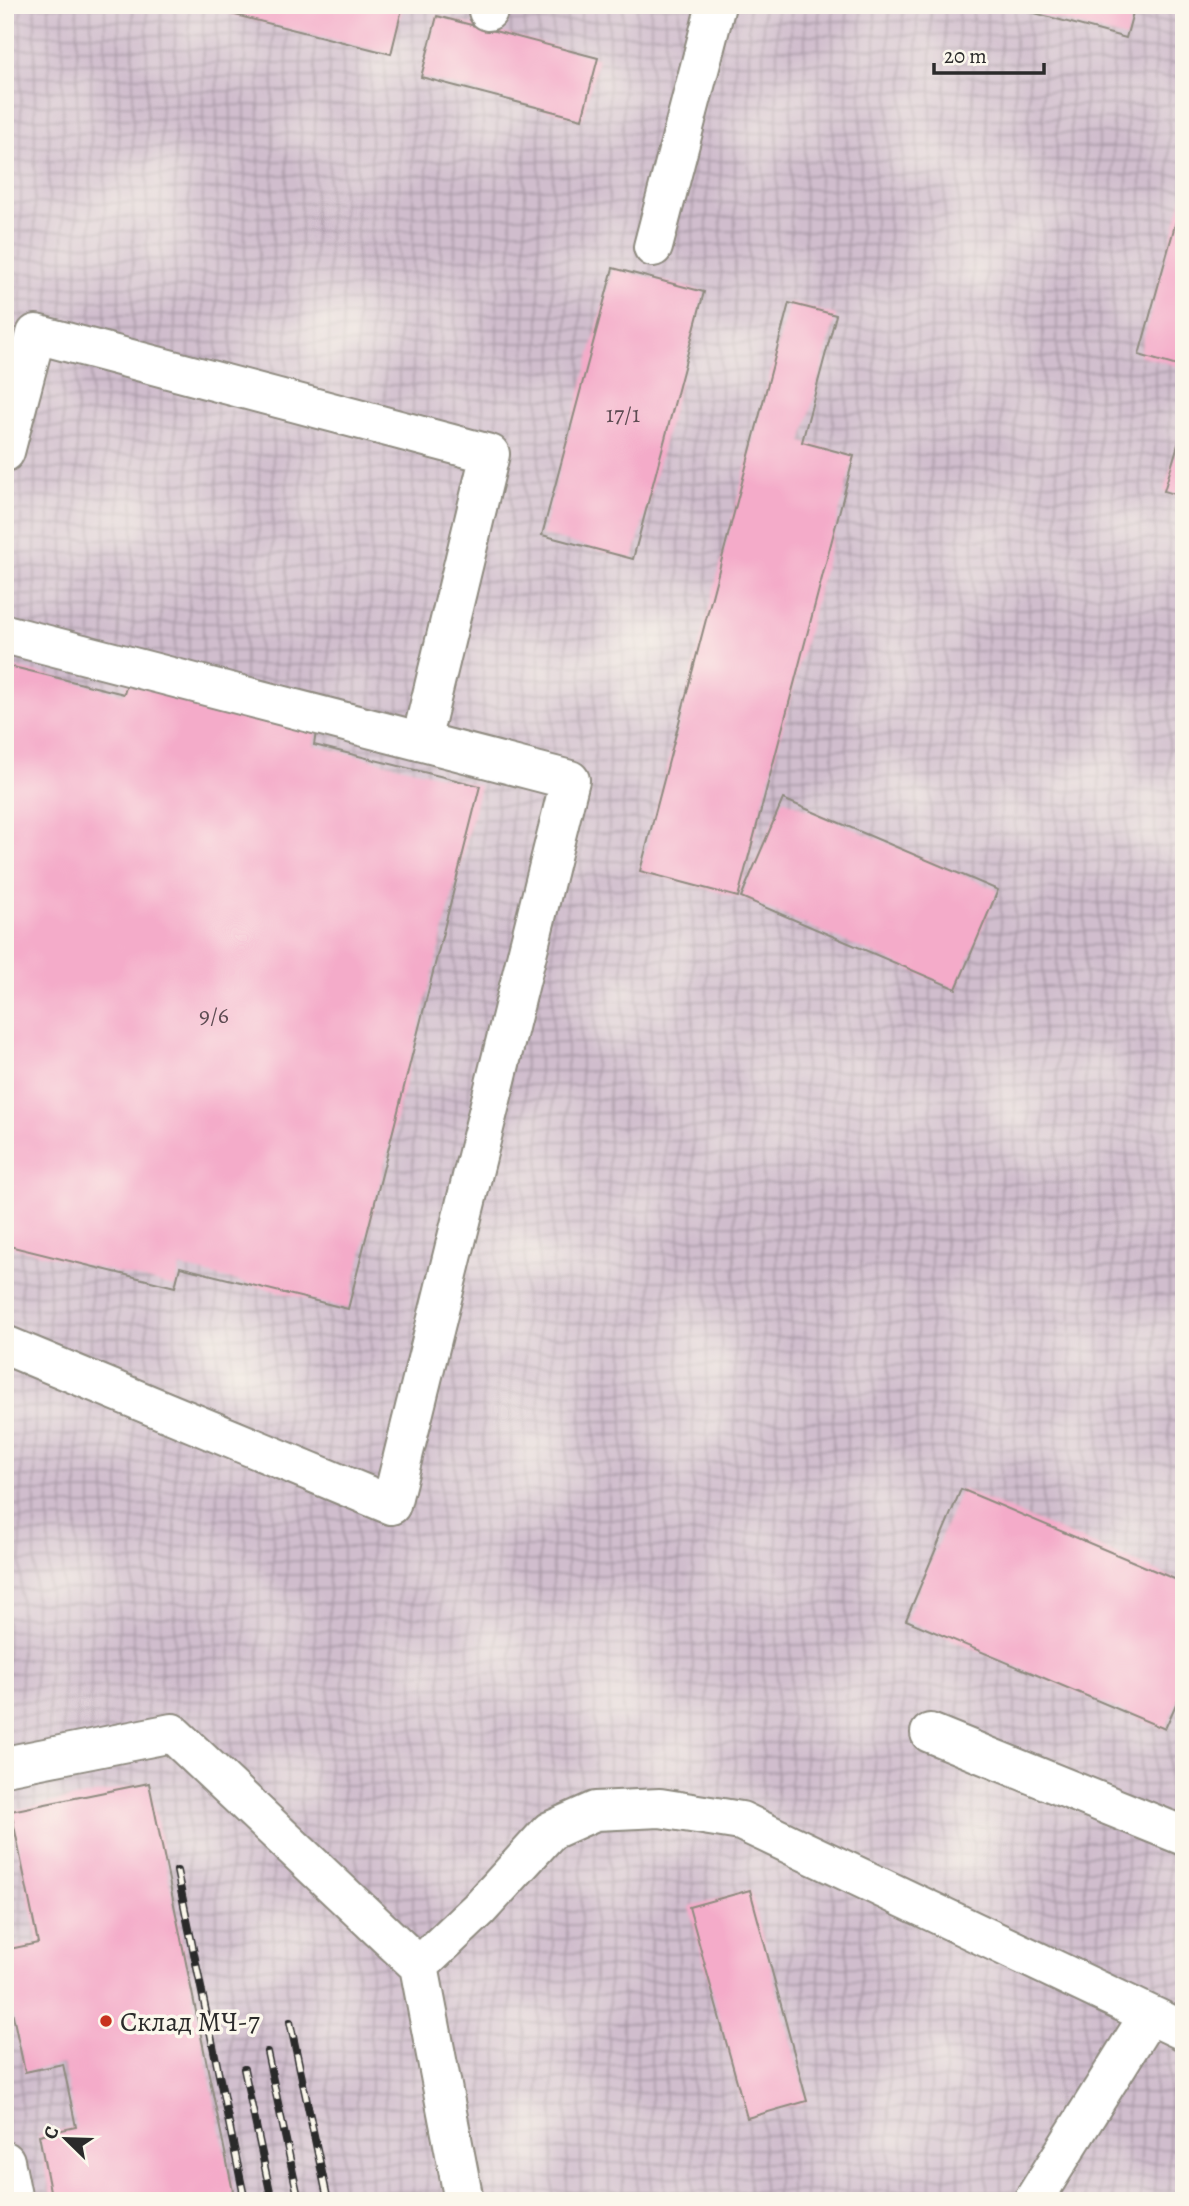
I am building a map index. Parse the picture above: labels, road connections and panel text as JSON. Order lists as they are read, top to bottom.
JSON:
{
  "places": ["Склад МЧ-7"],
  "house_numbers": ["17/1", "9/6"],
  "scale_bar": "20 m",
  "north": "top left"
}
